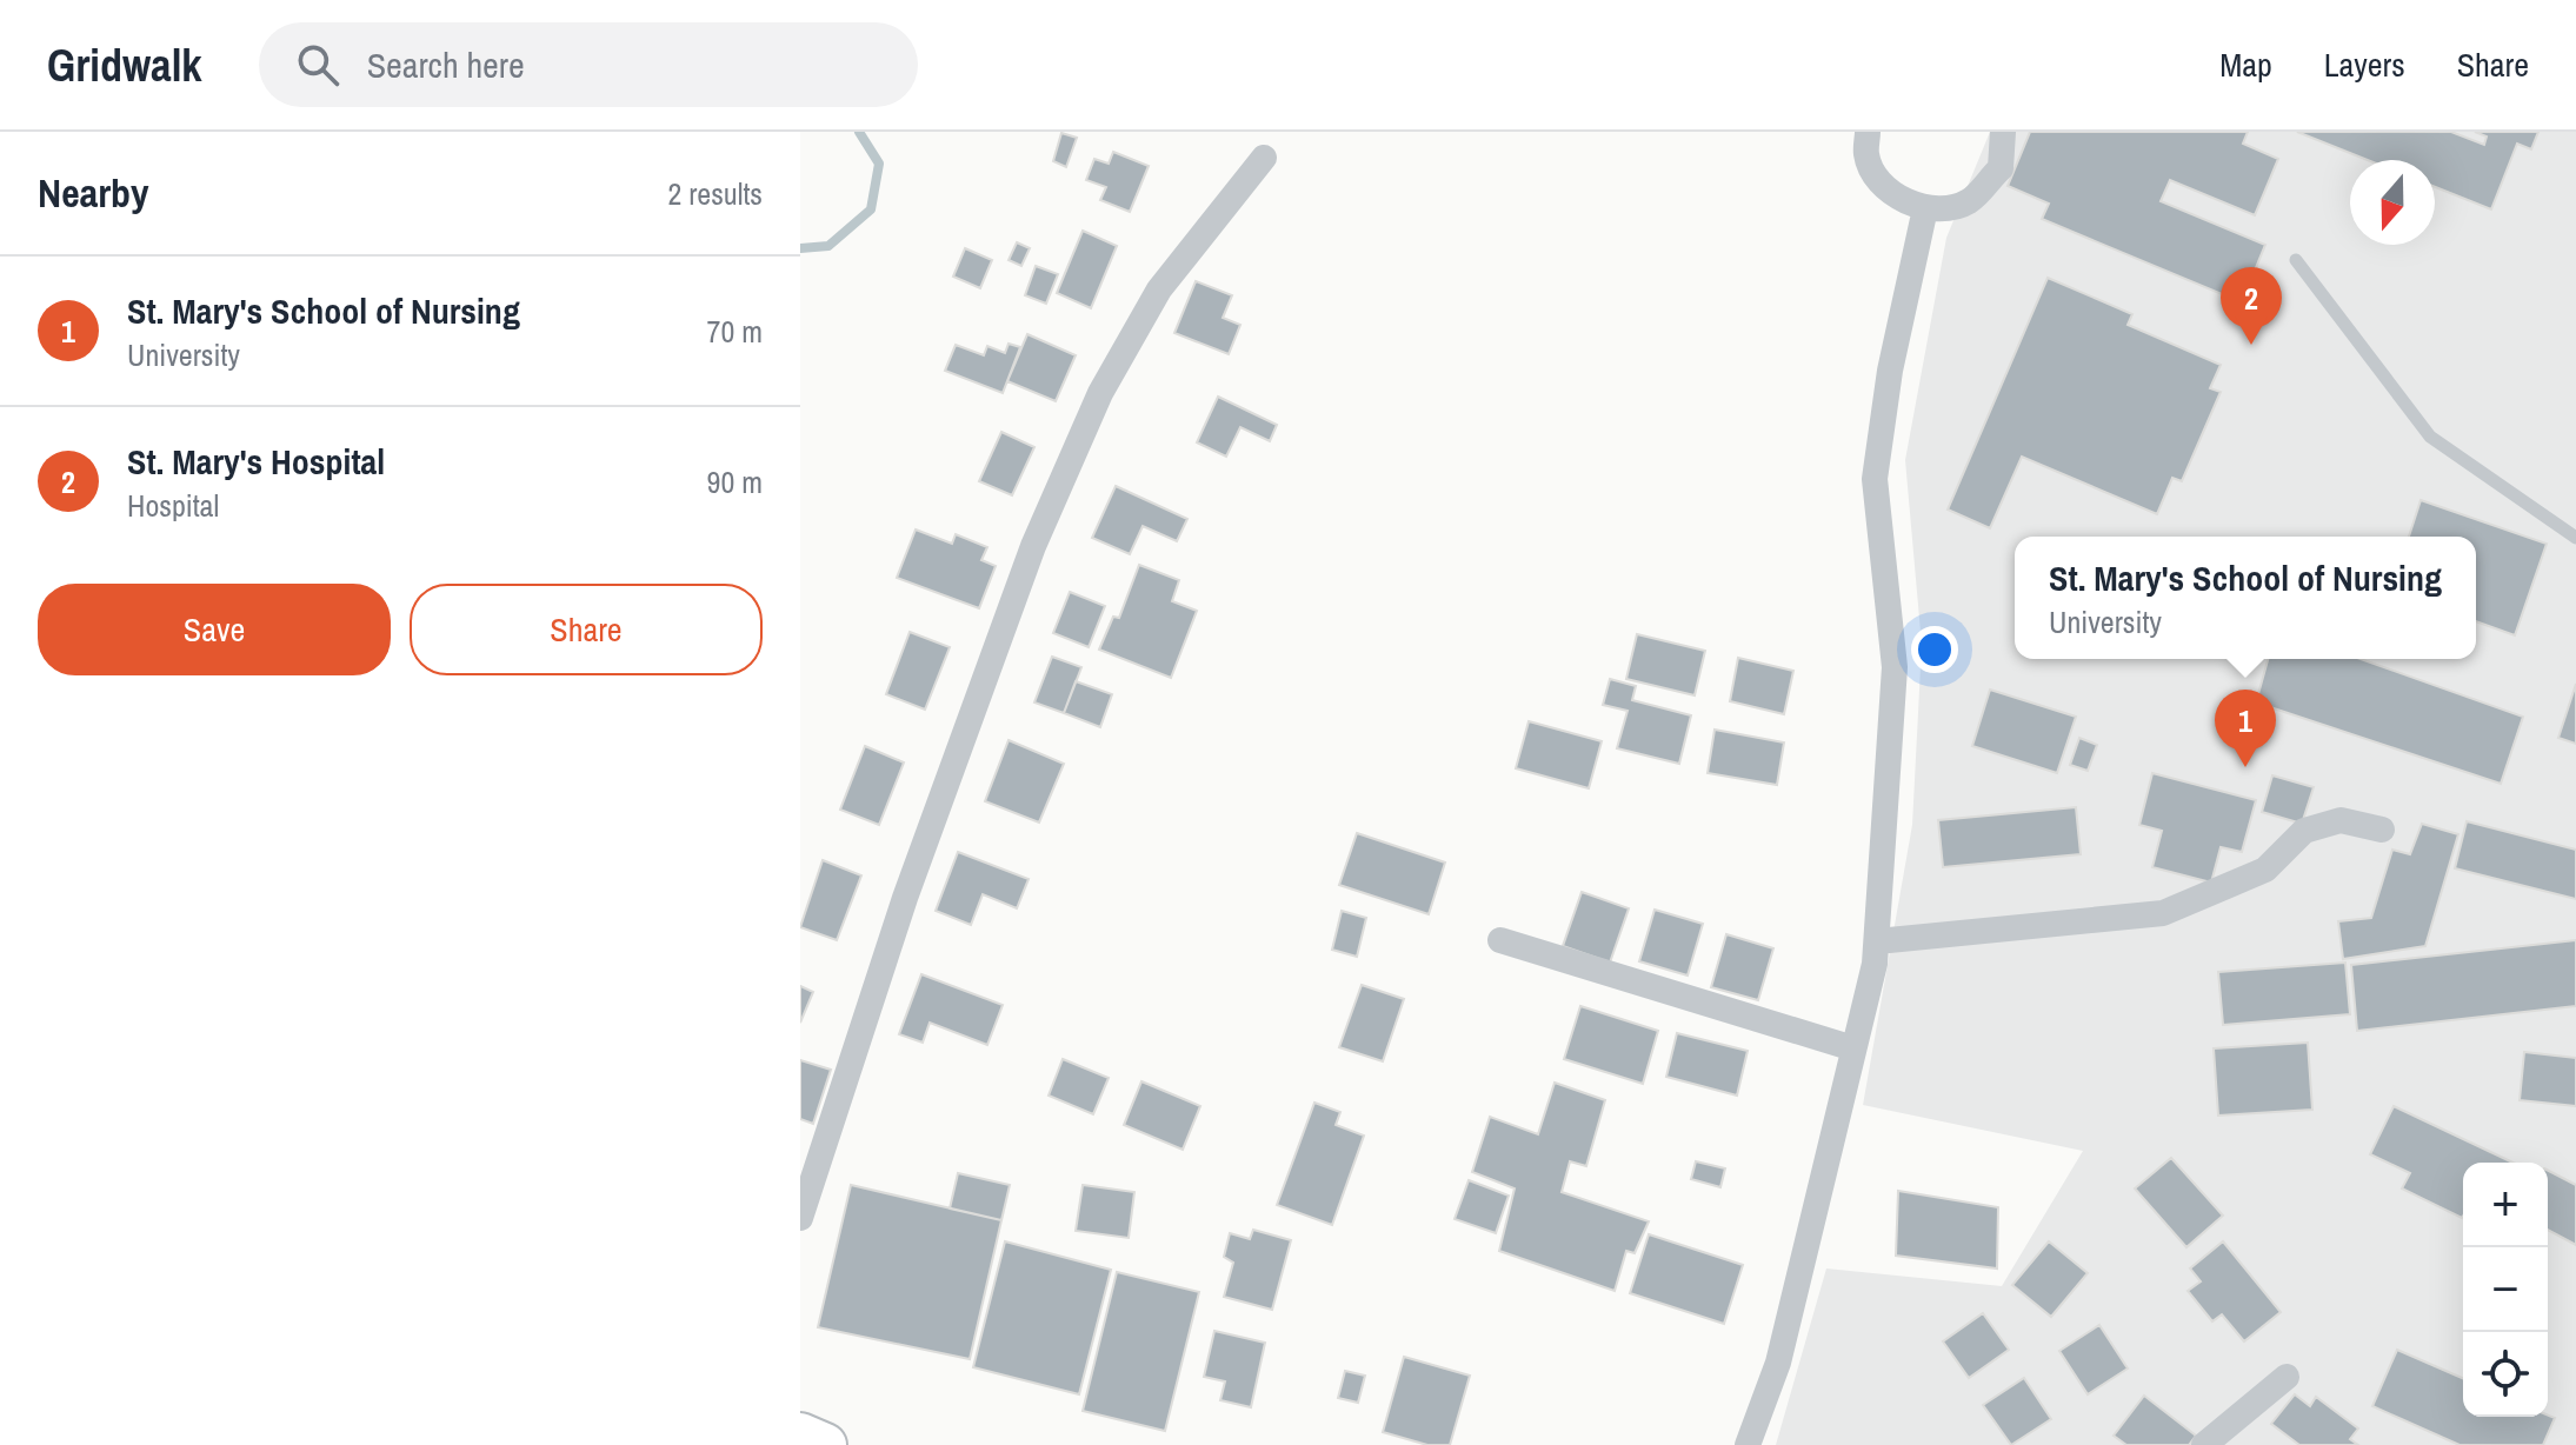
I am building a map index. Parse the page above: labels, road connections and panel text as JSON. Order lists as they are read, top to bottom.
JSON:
{
  "north": "bottom",
  "page": {
    "header": "Gridwalk",
    "search": "Search here",
    "nav": ["Map", "Layers", "Share"],
    "heading": ["Nearby", "2 results"],
    "list": [
      {
        "mark": "1",
        "name": "St. Mary's School of Nursing",
        "note": "University",
        "value": "70 m"
      },
      {
        "mark": "2",
        "name": "St. Mary's Hospital",
        "note": "Hospital",
        "value": "90 m"
      }
    ],
    "pins": ["2", "1"],
    "popup": ["St. Mary's School of Nursing", "University"],
    "buttons": ["Save", "Share"],
    "map_buttons": ["+", "−"]
  }
}
